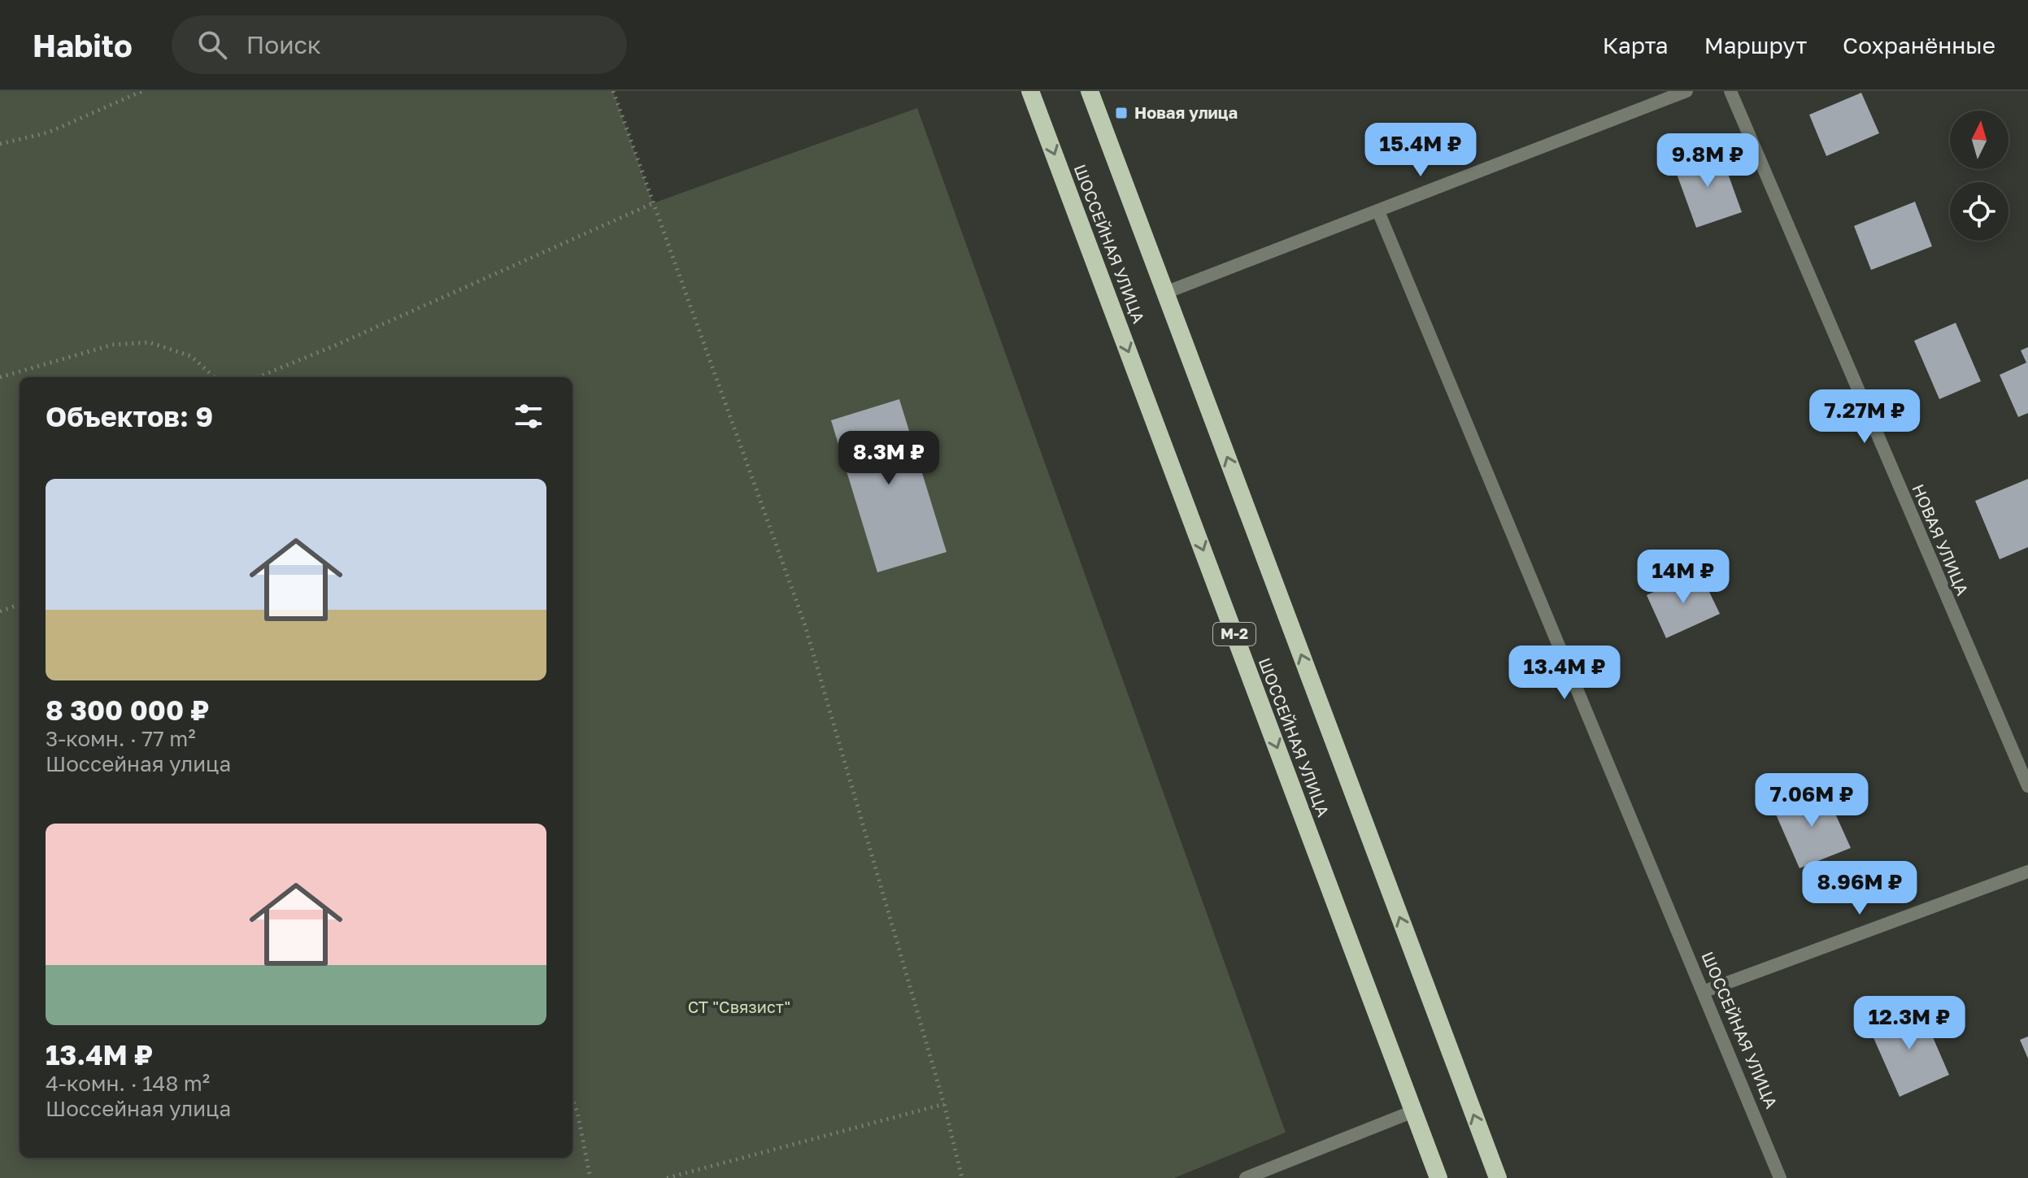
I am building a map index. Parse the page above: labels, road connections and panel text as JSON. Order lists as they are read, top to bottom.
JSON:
{
  "streets": {
    "highway": ["ШОССЕЙНАЯ УЛИЦА", "М-2"],
    "street": ["НОВАЯ УЛИЦА"]
  },
  "parks": ["СТ \"Связист\""],
  "places": {
    "transit": ["Новая улица"]
  },
  "north": "top",
  "page": {
    "header": "Habito",
    "search": "Поиск",
    "nav": ["Карта", "Маршрут", "Сохранённые"],
    "price": [
      "15.4M ₽",
      "9.8M ₽",
      "7.27M ₽",
      "8.3M ₽",
      "14M ₽",
      "13.4M ₽",
      "7.06M ₽",
      "8.96M ₽",
      "12.3M ₽"
    ],
    "heading": "Объектов: 9",
    "list": [
      {
        "name": "8 300 000 ₽",
        "note": "3-комн. · 77 m² · Шоссейная улица"
      },
      {
        "name": "13.4M ₽",
        "note": "4-комн. · 148 m² · Шоссейная улица"
      }
    ]
  }
}
